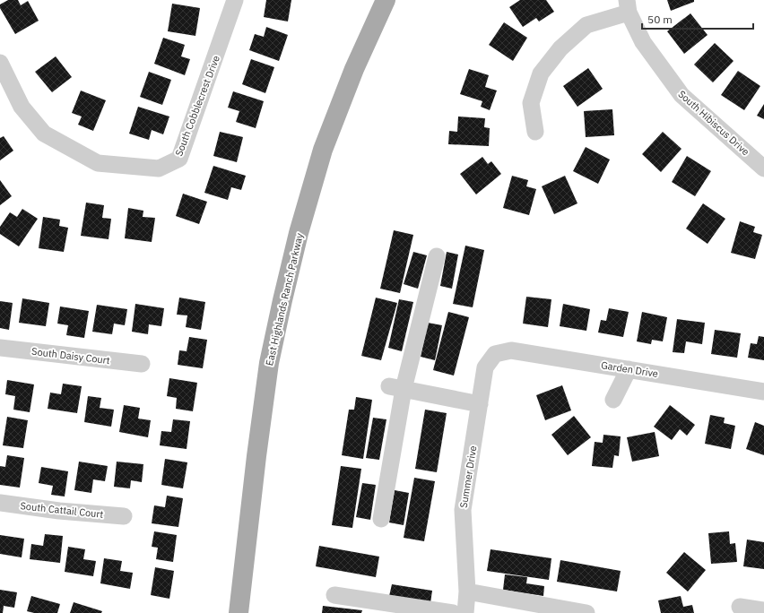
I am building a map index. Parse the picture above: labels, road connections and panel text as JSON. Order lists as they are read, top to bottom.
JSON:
{
  "streets": {
    "main road": ["East Highlands Ranch Parkway"],
    "street": [
      "South Cobblecrest Drive",
      "South Hibiscus Drive",
      "South Daisy Court",
      "Garden Drive",
      "Summer Drive",
      "South Cattail Court"
    ]
  },
  "crossings": [
    ["Garden Drive", "Summer Drive"]
  ],
  "scale_bar": "50 m"
}
